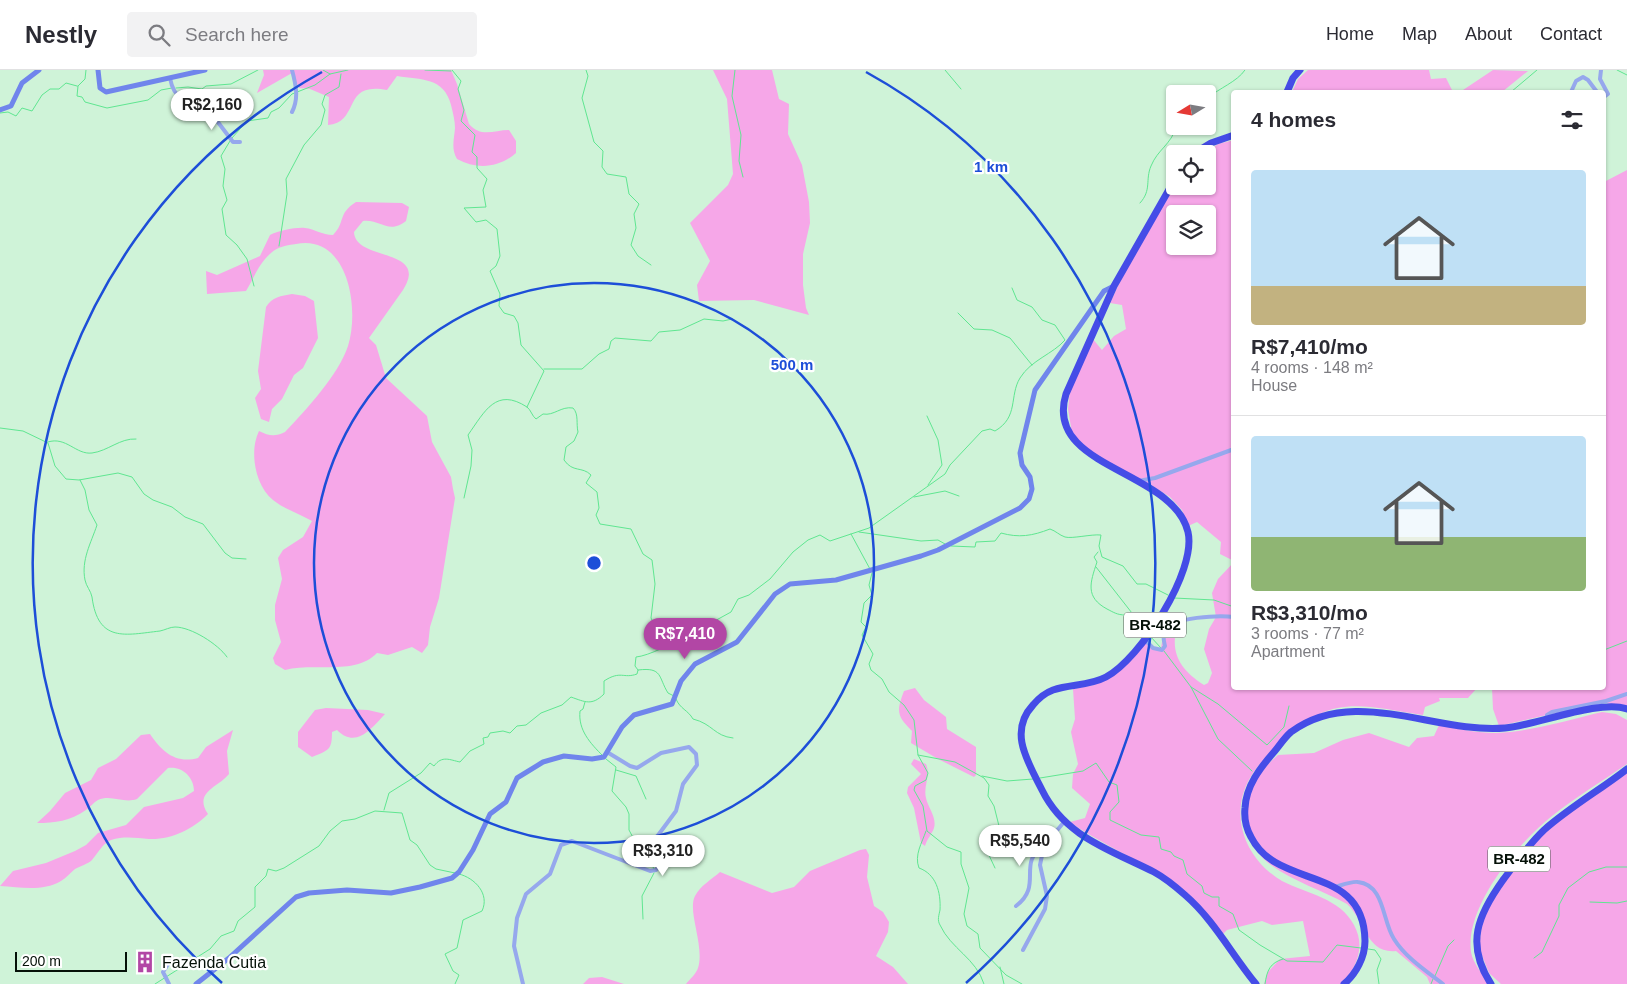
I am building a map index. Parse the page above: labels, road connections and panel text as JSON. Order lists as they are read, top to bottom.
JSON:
{
  "streets": {
    "highway": ["BR-482"]
  },
  "places": {
    "building": ["Fazenda Cutia"]
  },
  "scale_bar": "200 m",
  "north": "left",
  "page": {
    "header": "Nestly",
    "search": "Search here",
    "nav": [
      "Home",
      "Map",
      "About",
      "Contact"
    ],
    "price": [
      "R$2,160",
      "R$7,410",
      "R$5,540",
      "R$3,310"
    ],
    "heading": "4 homes",
    "list": [
      {
        "name": "R$7,410/mo",
        "note": "4 rooms · 148 m² · House"
      },
      {
        "name": "R$3,310/mo",
        "note": "3 rooms · 77 m² · Apartment"
      }
    ],
    "scale": "200 m"
  },
  "rings": ["1 km", "500 m"]
}
